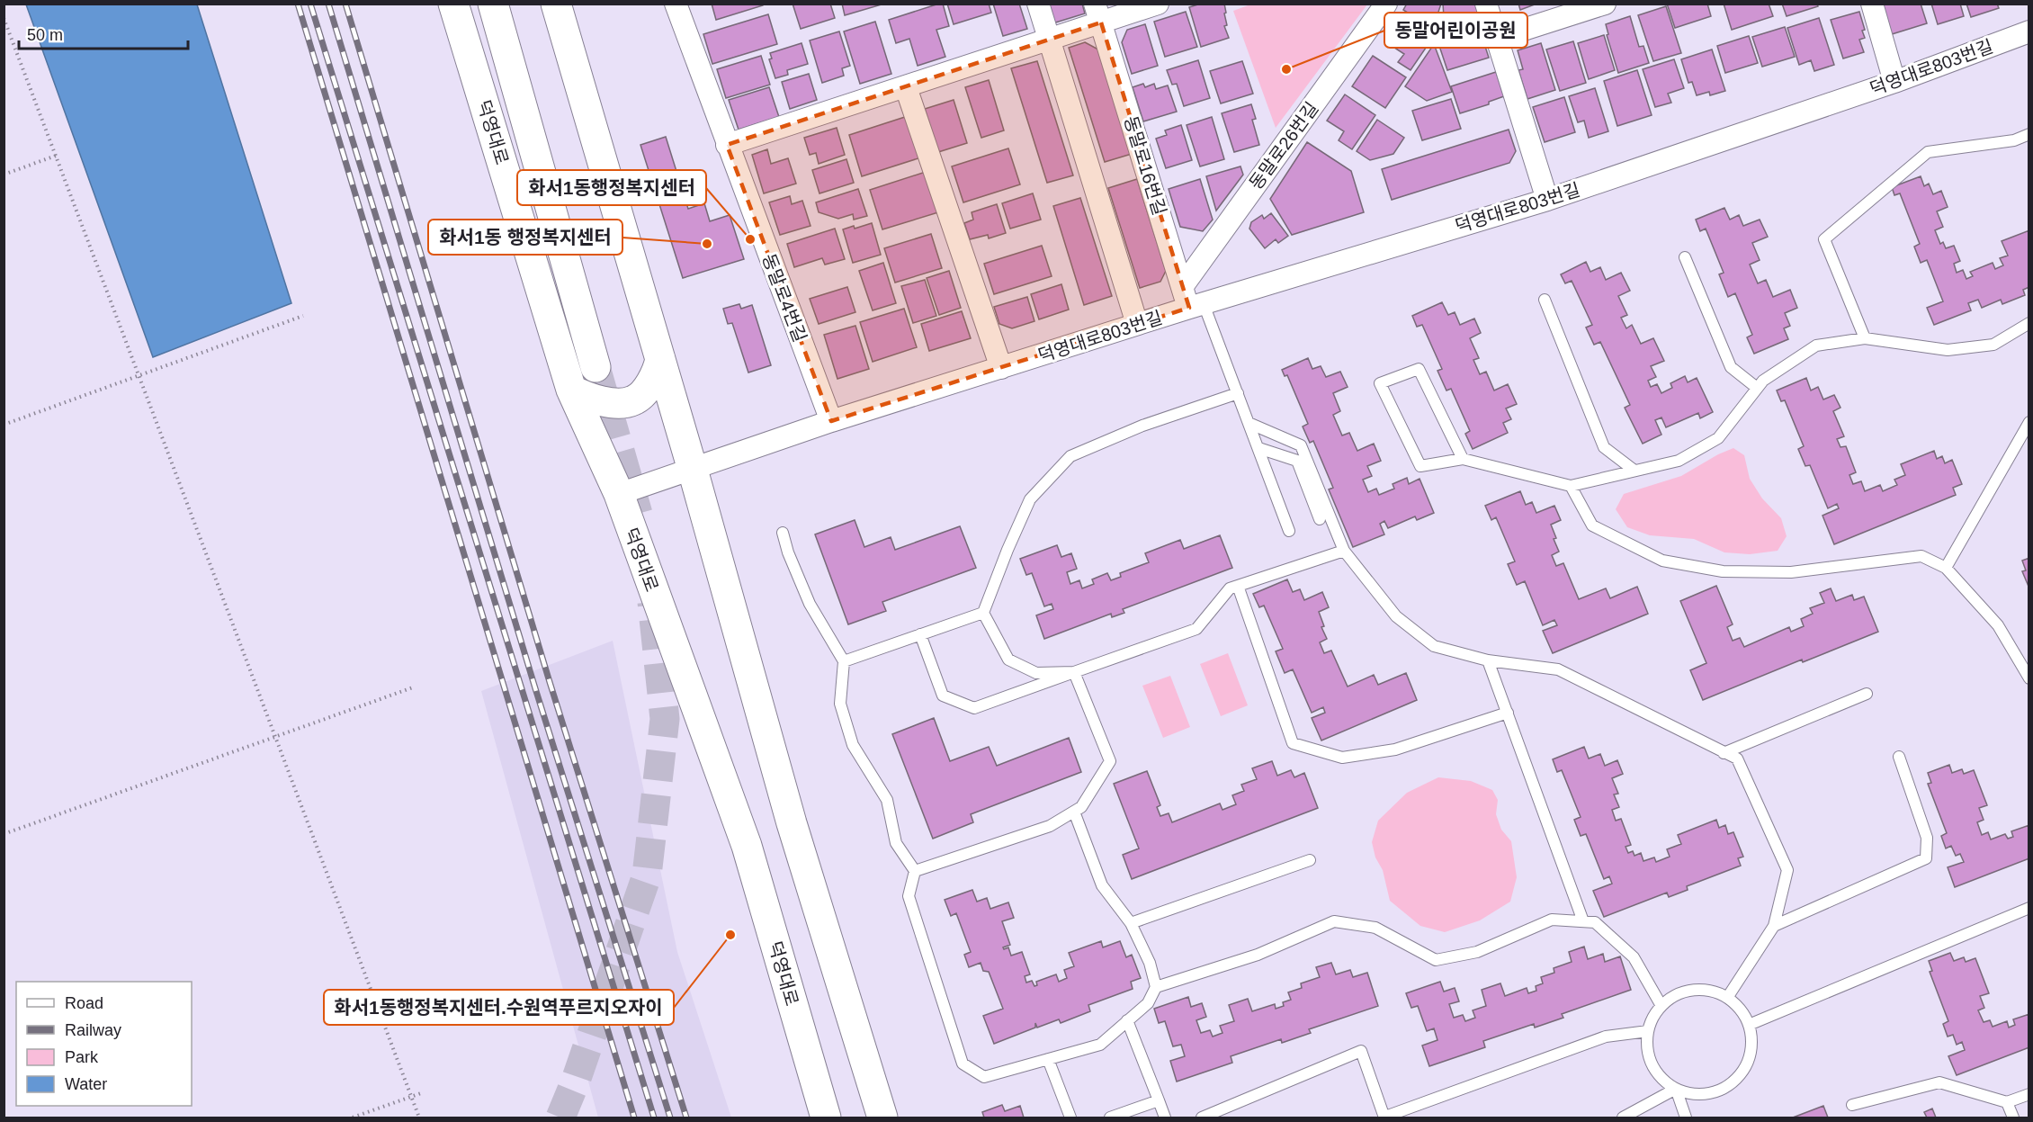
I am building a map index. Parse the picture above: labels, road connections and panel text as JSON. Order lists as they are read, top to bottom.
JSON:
{
  "streets": {
    "main road": ["덕영대로"],
    "street": [
      "덕영대로803번길",
      "동말로26번길",
      "동말로16번길",
      "동말로4번길"
    ]
  },
  "crossings": [
    ["덕영대로803번길", "덕영대로"],
    ["덕영대로803번길", "동말로16번길"],
    ["덕영대로803번길", "동말로4번길"],
    ["동말로26번길", "동말로16번길"]
  ],
  "places": [
    "동말어린이공원",
    "화서1동행정복지센터",
    "화서1동 행정복지센터",
    "화서1동행정복지센터.수원역푸르지오자이"
  ],
  "legend": [
    "Road",
    "Railway",
    "Park",
    "Water"
  ],
  "scale_bar": "50 m"
}
